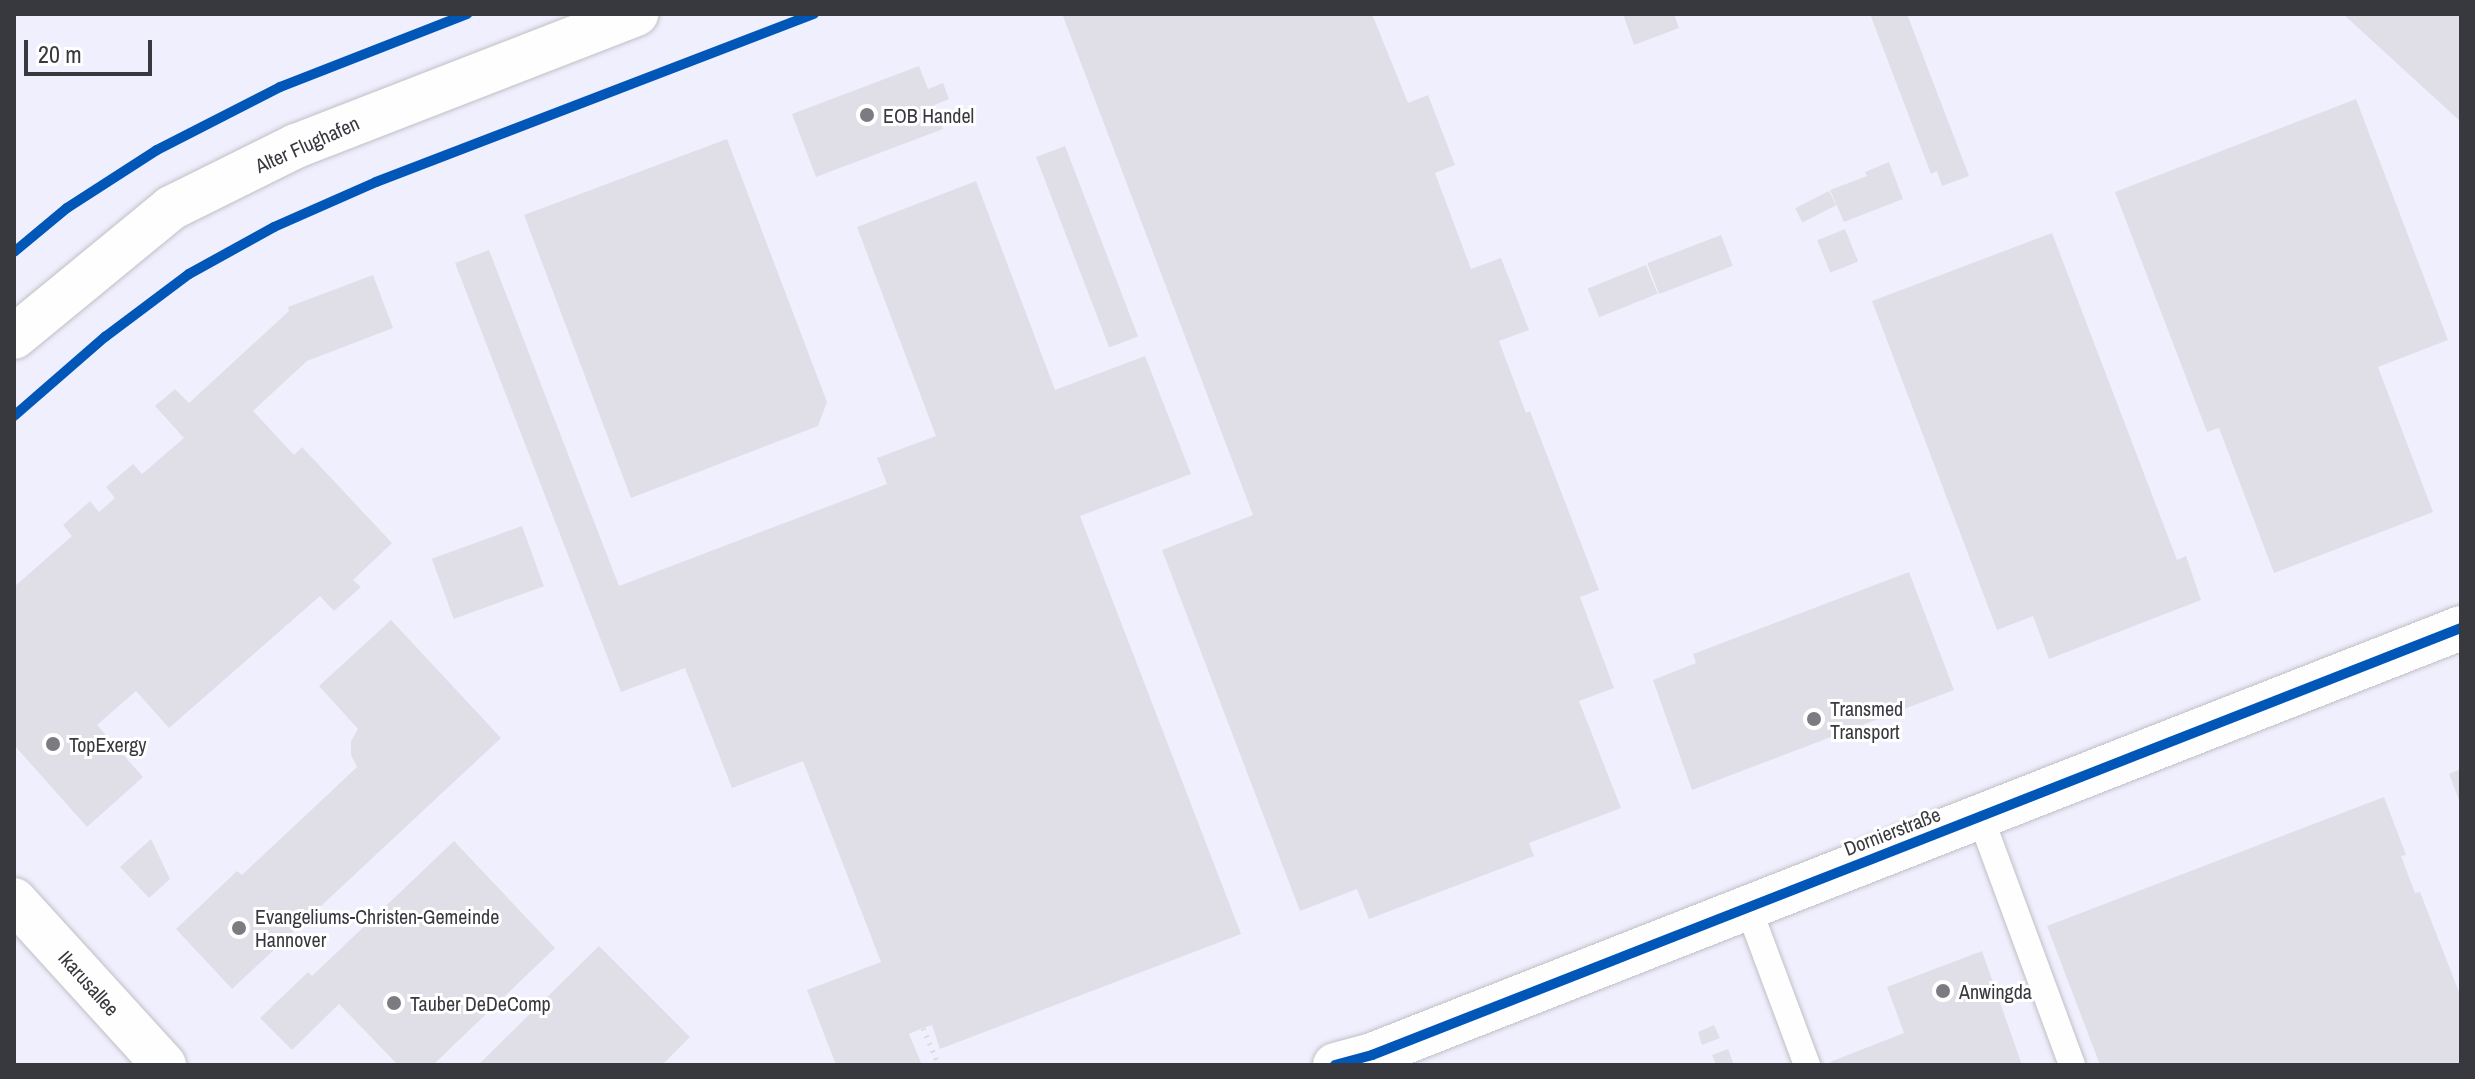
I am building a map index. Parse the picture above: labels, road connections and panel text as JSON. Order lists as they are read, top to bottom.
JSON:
{
  "streets": {
    "street": ["Alter Flughafen", "Dornierstraße", "Ikarusallee"]
  },
  "places": [
    "EOB Handel",
    "Transmed Transport",
    "TopExergy",
    "Evangeliums-Christen-Gemeinde Hannover",
    "Anwingda",
    "Tauber DeDeComp"
  ],
  "scale_bar": "20 m"
}
